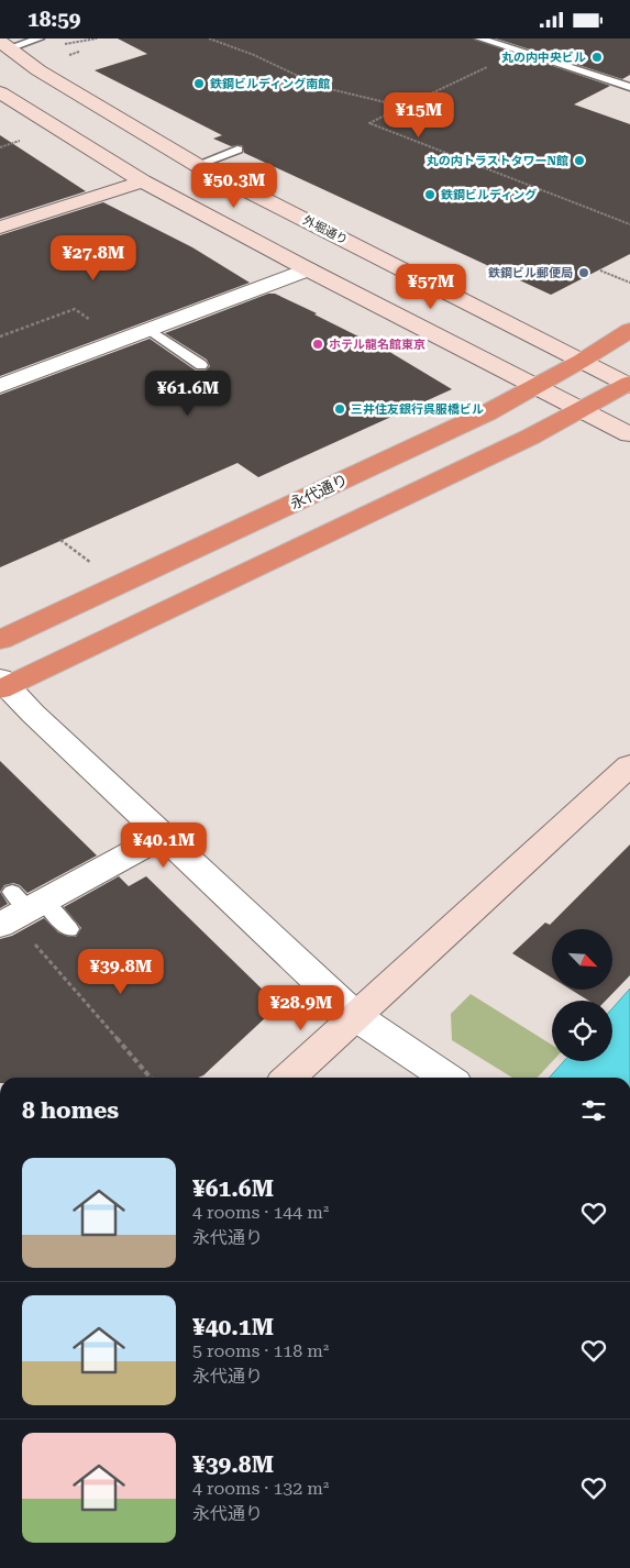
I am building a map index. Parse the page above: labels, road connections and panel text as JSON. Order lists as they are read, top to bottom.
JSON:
{
  "streets": {
    "highway": ["永代通り"],
    "main road": ["外堀通り"]
  },
  "crossings": [
    ["外堀通り", "永代通り"]
  ],
  "places": [
    "丸の内中央ビル",
    "鉄鋼ビルディング南館",
    "丸の内トラストタワーN館",
    "鉄鋼ビルディング",
    "鉄鋼ビル郵便局",
    "ホテル龍名館東京",
    "三井住友銀行呉服橋ビル"
  ],
  "north": "bottom right",
  "page": {
    "status": "18:59",
    "price": [
      "¥15M",
      "¥50.3M",
      "¥27.8M",
      "¥57M",
      "¥61.6M",
      "¥40.1M",
      "¥39.8M",
      "¥28.9M"
    ],
    "heading": "8 homes",
    "list": [
      {
        "name": "¥61.6M",
        "note": "4 rooms · 144 m² · 永代通り"
      },
      {
        "name": "¥40.1M",
        "note": "5 rooms · 118 m² · 永代通り"
      },
      {
        "name": "¥39.8M",
        "note": "4 rooms · 132 m² · 永代通り"
      }
    ]
  }
}
